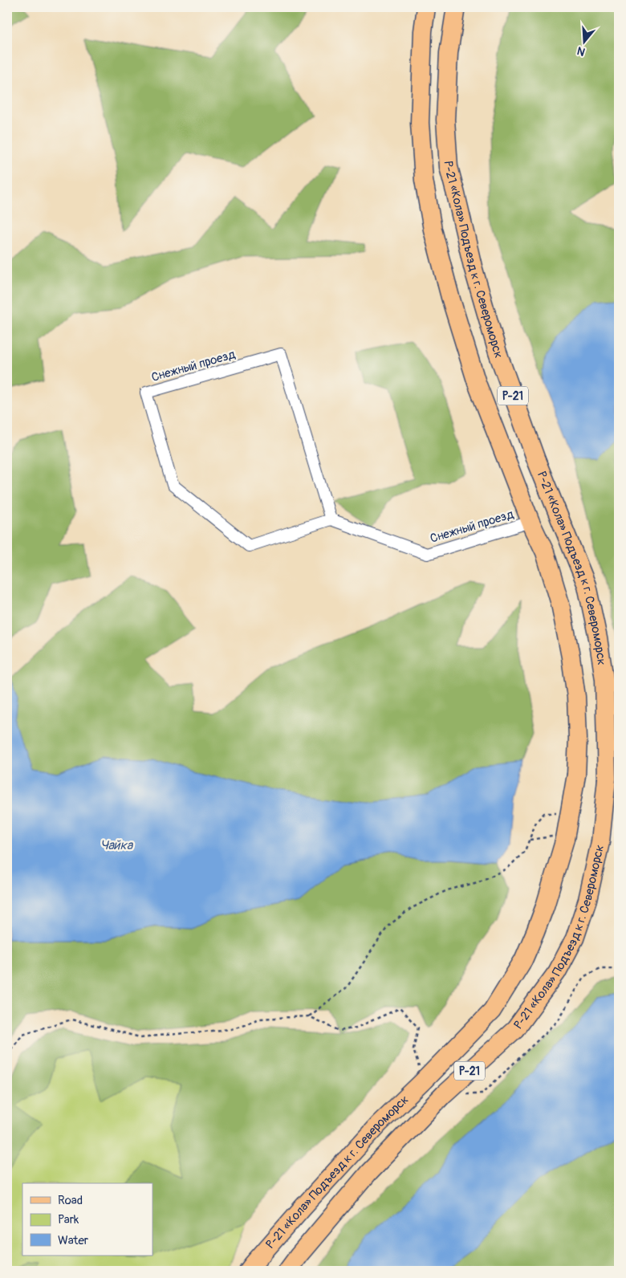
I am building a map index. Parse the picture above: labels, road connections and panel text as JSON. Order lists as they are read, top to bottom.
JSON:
{
  "streets": {
    "main road": ["Р-21 «Кола» Подъезд к г. Североморск", "Р-21"],
    "street": ["Снежный проезд"]
  },
  "crossings": [
    ["Р-21 «Кола» Подъезд к г. Североморск", "Снежный проезд"],
    ["Р-21 «Кола» Подъезд к г. Североморск", "Р-21"],
    ["Снежный проезд", "Р-21"]
  ],
  "water": ["Чайка"],
  "legend": ["Road", "Park", "Water"],
  "north": "bottom"
}
